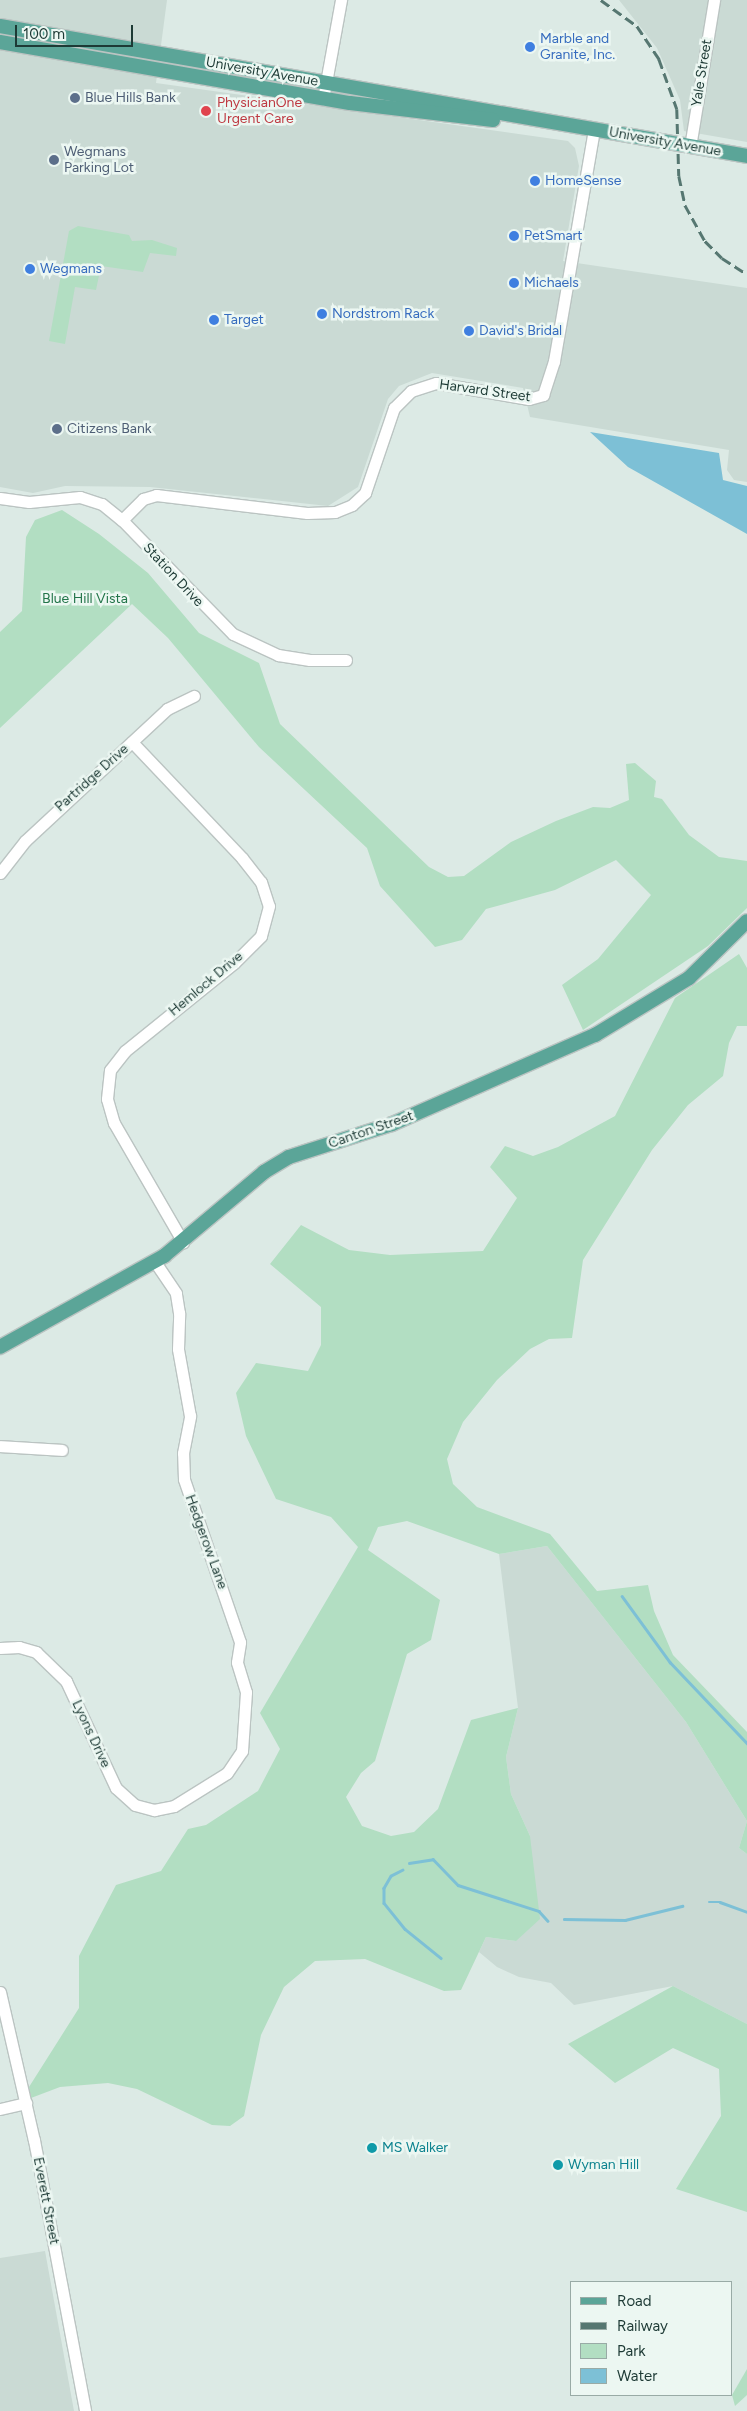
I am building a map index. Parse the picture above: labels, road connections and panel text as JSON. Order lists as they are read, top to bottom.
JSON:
{
  "streets": {
    "main road": ["University Avenue", "Canton Street"],
    "street": [
      "Yale Street",
      "Harvard Street",
      "Station Drive",
      "Partridge Drive",
      "Hemlock Drive",
      "Hedgerow Lane",
      "Lyons Drive",
      "Everett Street"
    ]
  },
  "crossings": [
    ["University Avenue", "Yale Street"],
    ["University Avenue", "Harvard Street"],
    ["Harvard Street", "Station Drive"],
    ["Partridge Drive", "Hemlock Drive"],
    ["Hemlock Drive", "Canton Street"],
    ["Canton Street", "Hedgerow Lane"],
    ["Hedgerow Lane", "Lyons Drive"]
  ],
  "parks": ["Blue Hill Vista"],
  "places": [
    "Marble and Granite, Inc.",
    "Blue Hills Bank",
    "PhysicianOne Urgent Care",
    "Wegmans Parking Lot",
    "HomeSense",
    "PetSmart",
    "Wegmans",
    "Michaels",
    "Nordstrom Rack",
    "Target",
    "David's Bridal",
    "Citizens Bank",
    "MS Walker",
    "Wyman Hill"
  ],
  "legend": [
    "Road",
    "Railway",
    "Park",
    "Water"
  ],
  "scale_bar": "100 m"
}
